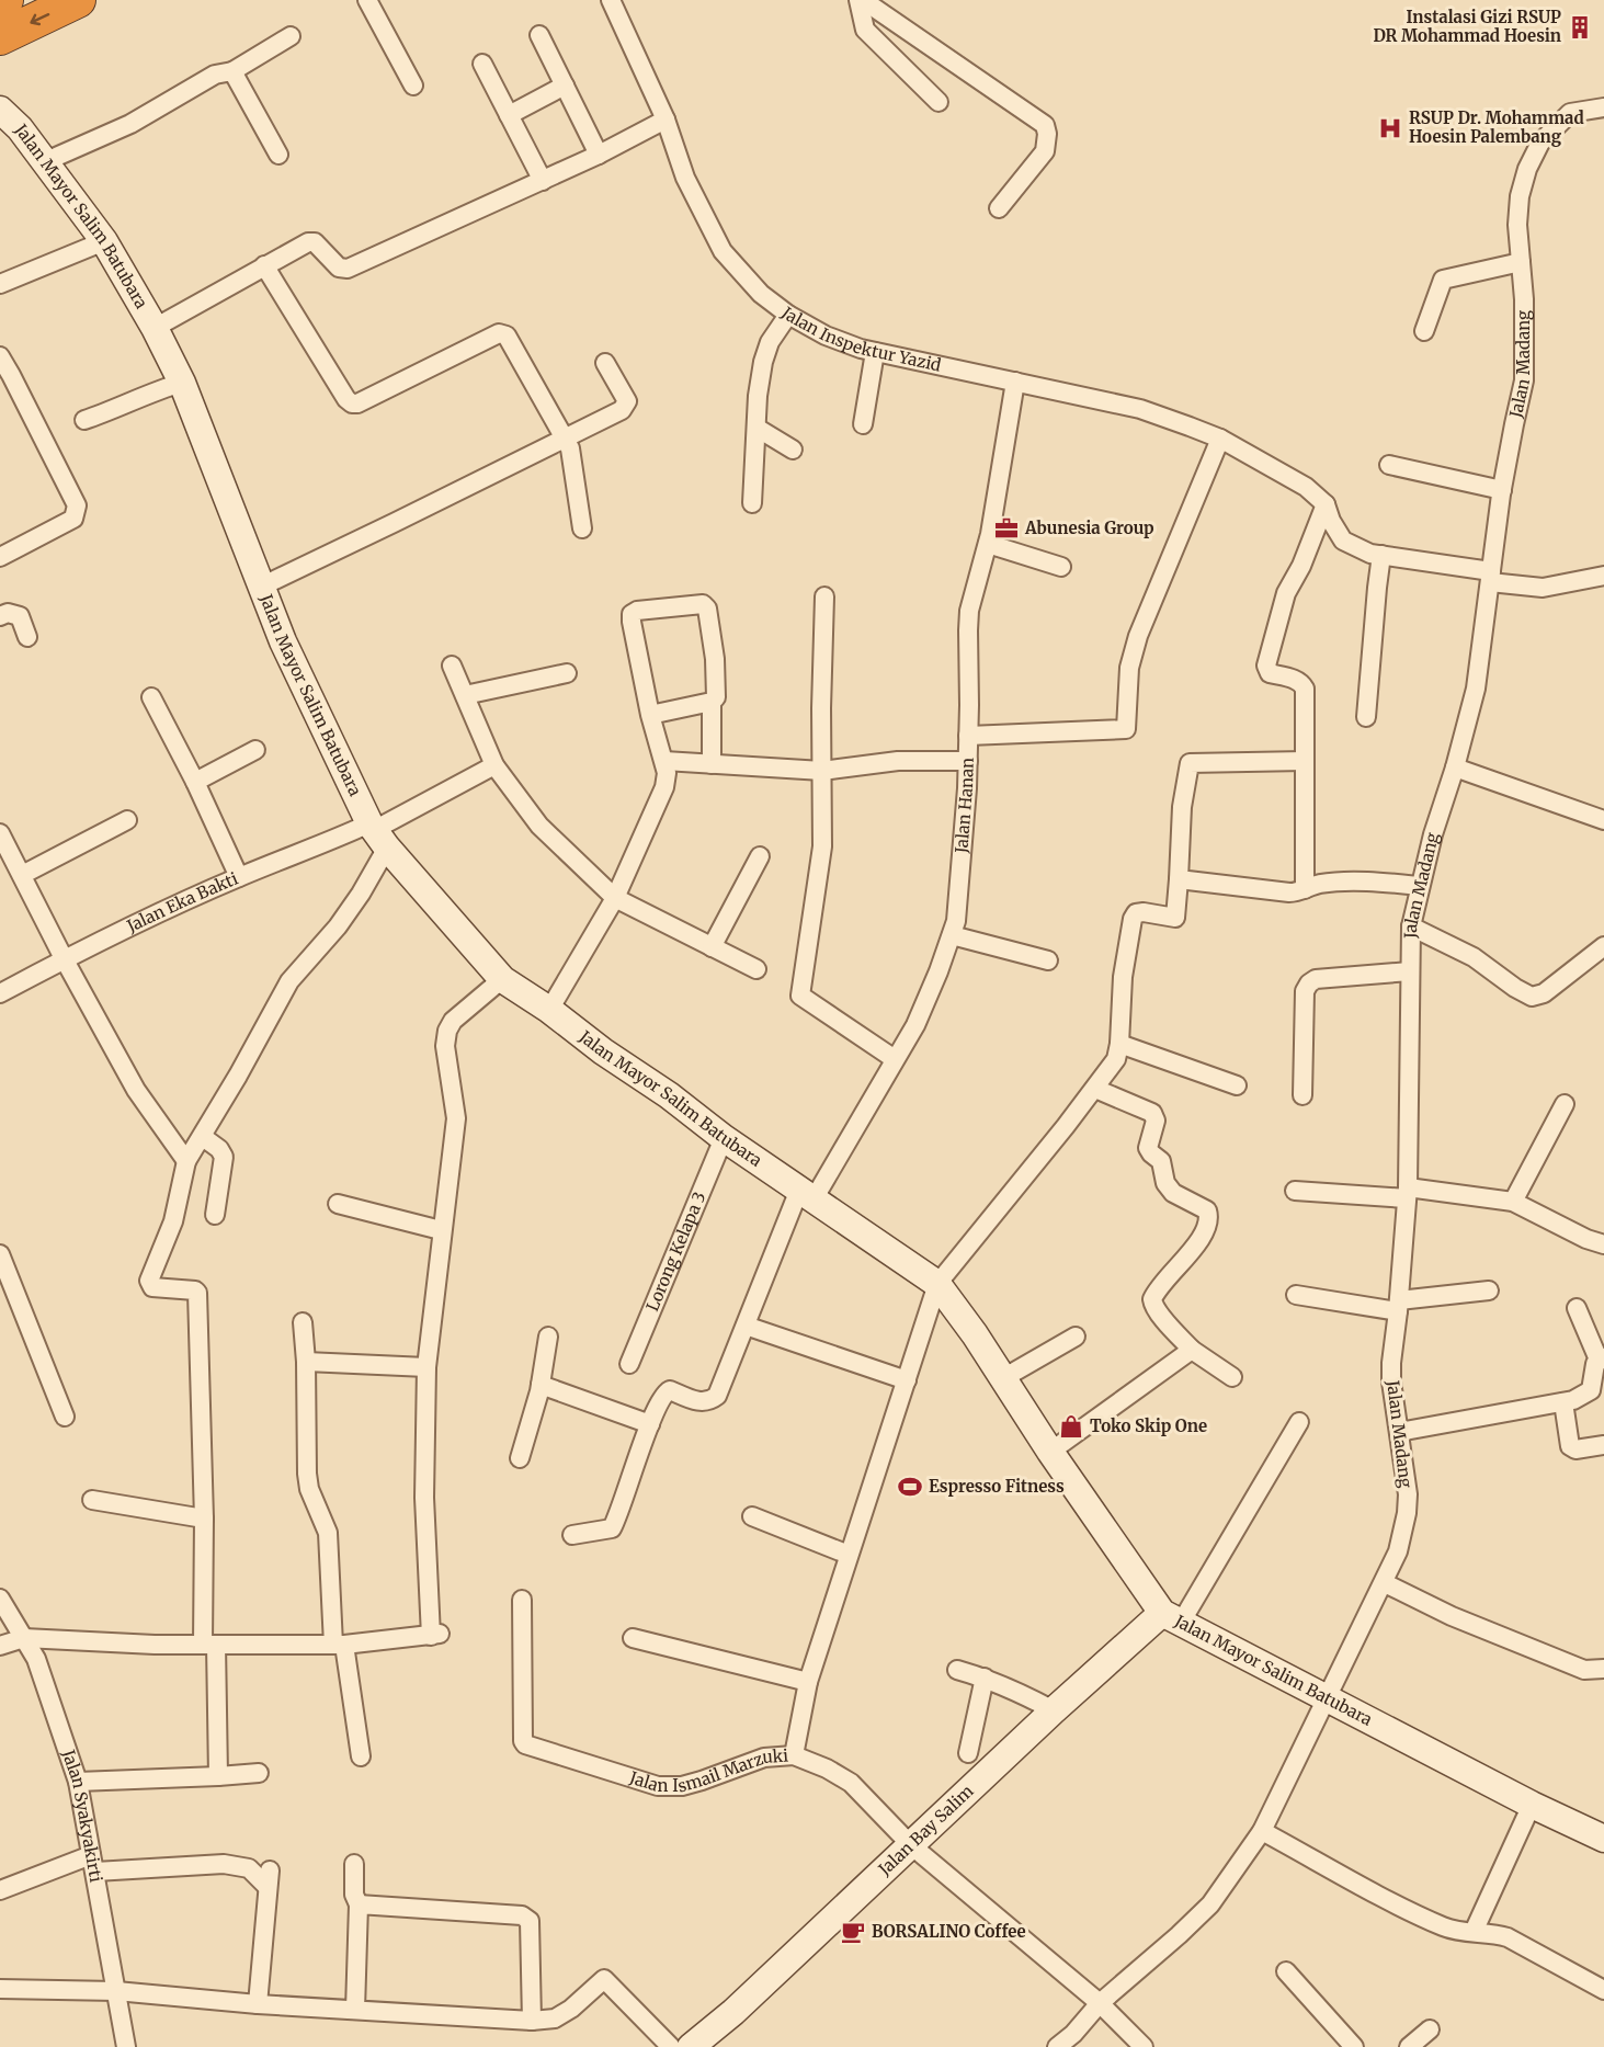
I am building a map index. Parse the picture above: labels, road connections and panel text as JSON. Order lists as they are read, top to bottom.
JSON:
{
  "streets": {
    "street": [
      "Jalan Mayor Salim Batubara",
      "Jalan Inspektur Yazid",
      "Jalan Madang",
      "Jalan Hanan",
      "Jalan Eka Bakti",
      "Lorong Kelapa 3",
      "Jalan Ismail Marzuki",
      "Jalan Syakyakirti",
      "Jalan Bay Salim"
    ]
  },
  "crossings": [
    ["Jalan Mayor Salim Batubara", "Jalan Madang"],
    ["Jalan Mayor Salim Batubara", "Jalan Hanan"],
    ["Jalan Mayor Salim Batubara", "Jalan Eka Bakti"],
    ["Jalan Mayor Salim Batubara", "Lorong Kelapa 3"],
    ["Jalan Mayor Salim Batubara", "Jalan Bay Salim"],
    ["Jalan Inspektur Yazid", "Jalan Hanan"],
    ["Jalan Madang", "Jalan Ismail Marzuki"],
    ["Jalan Ismail Marzuki", "Jalan Bay Salim"]
  ],
  "places": {
    "building": ["Instalasi Gizi RSUP DR Mohammad Hoesin"],
    "hospital": ["RSUP Dr. Mohammad Hoesin Palembang"],
    "office": ["Abunesia Group"],
    "shop": ["Toko Skip One"],
    "sports": ["Espresso Fitness"],
    "cafe": ["BORSALINO Coffee"]
  }
}
